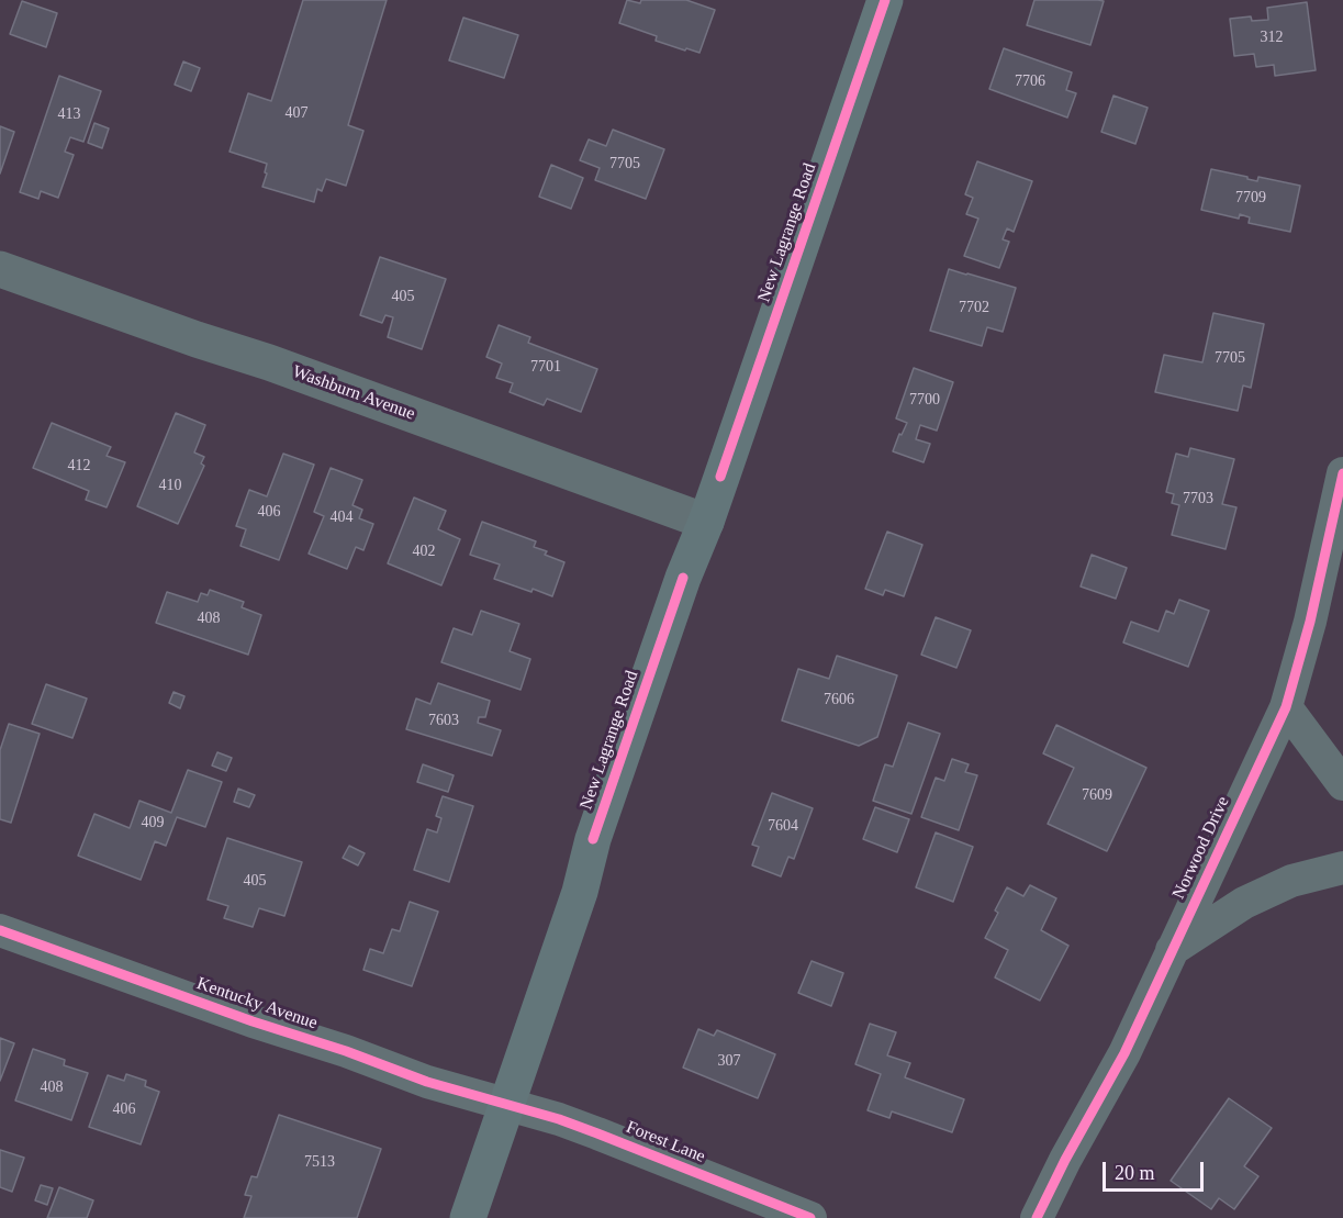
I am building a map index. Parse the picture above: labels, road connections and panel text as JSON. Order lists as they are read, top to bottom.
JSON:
{
  "streets": {
    "main road": ["New Lagrange Road"],
    "street": [
      "Washburn Avenue",
      "Norwood Drive",
      "Kentucky Avenue",
      "Forest Lane"
    ]
  },
  "crossings": [
    ["New Lagrange Road", "Washburn Avenue"],
    ["New Lagrange Road", "Kentucky Avenue"],
    ["New Lagrange Road", "Forest Lane"],
    ["Kentucky Avenue", "Forest Lane"]
  ],
  "house_numbers": [
    "312",
    "7706",
    "407",
    "413",
    "7705",
    "7709",
    "405",
    "7702",
    "7705",
    "7701",
    "7700",
    "412",
    "410",
    "7703",
    "406",
    "404",
    "402",
    "408",
    "7606",
    "7603",
    "7609",
    "409",
    "7604",
    "405",
    "307",
    "408",
    "406",
    "7513"
  ],
  "scale_bar": "20 m"
}
